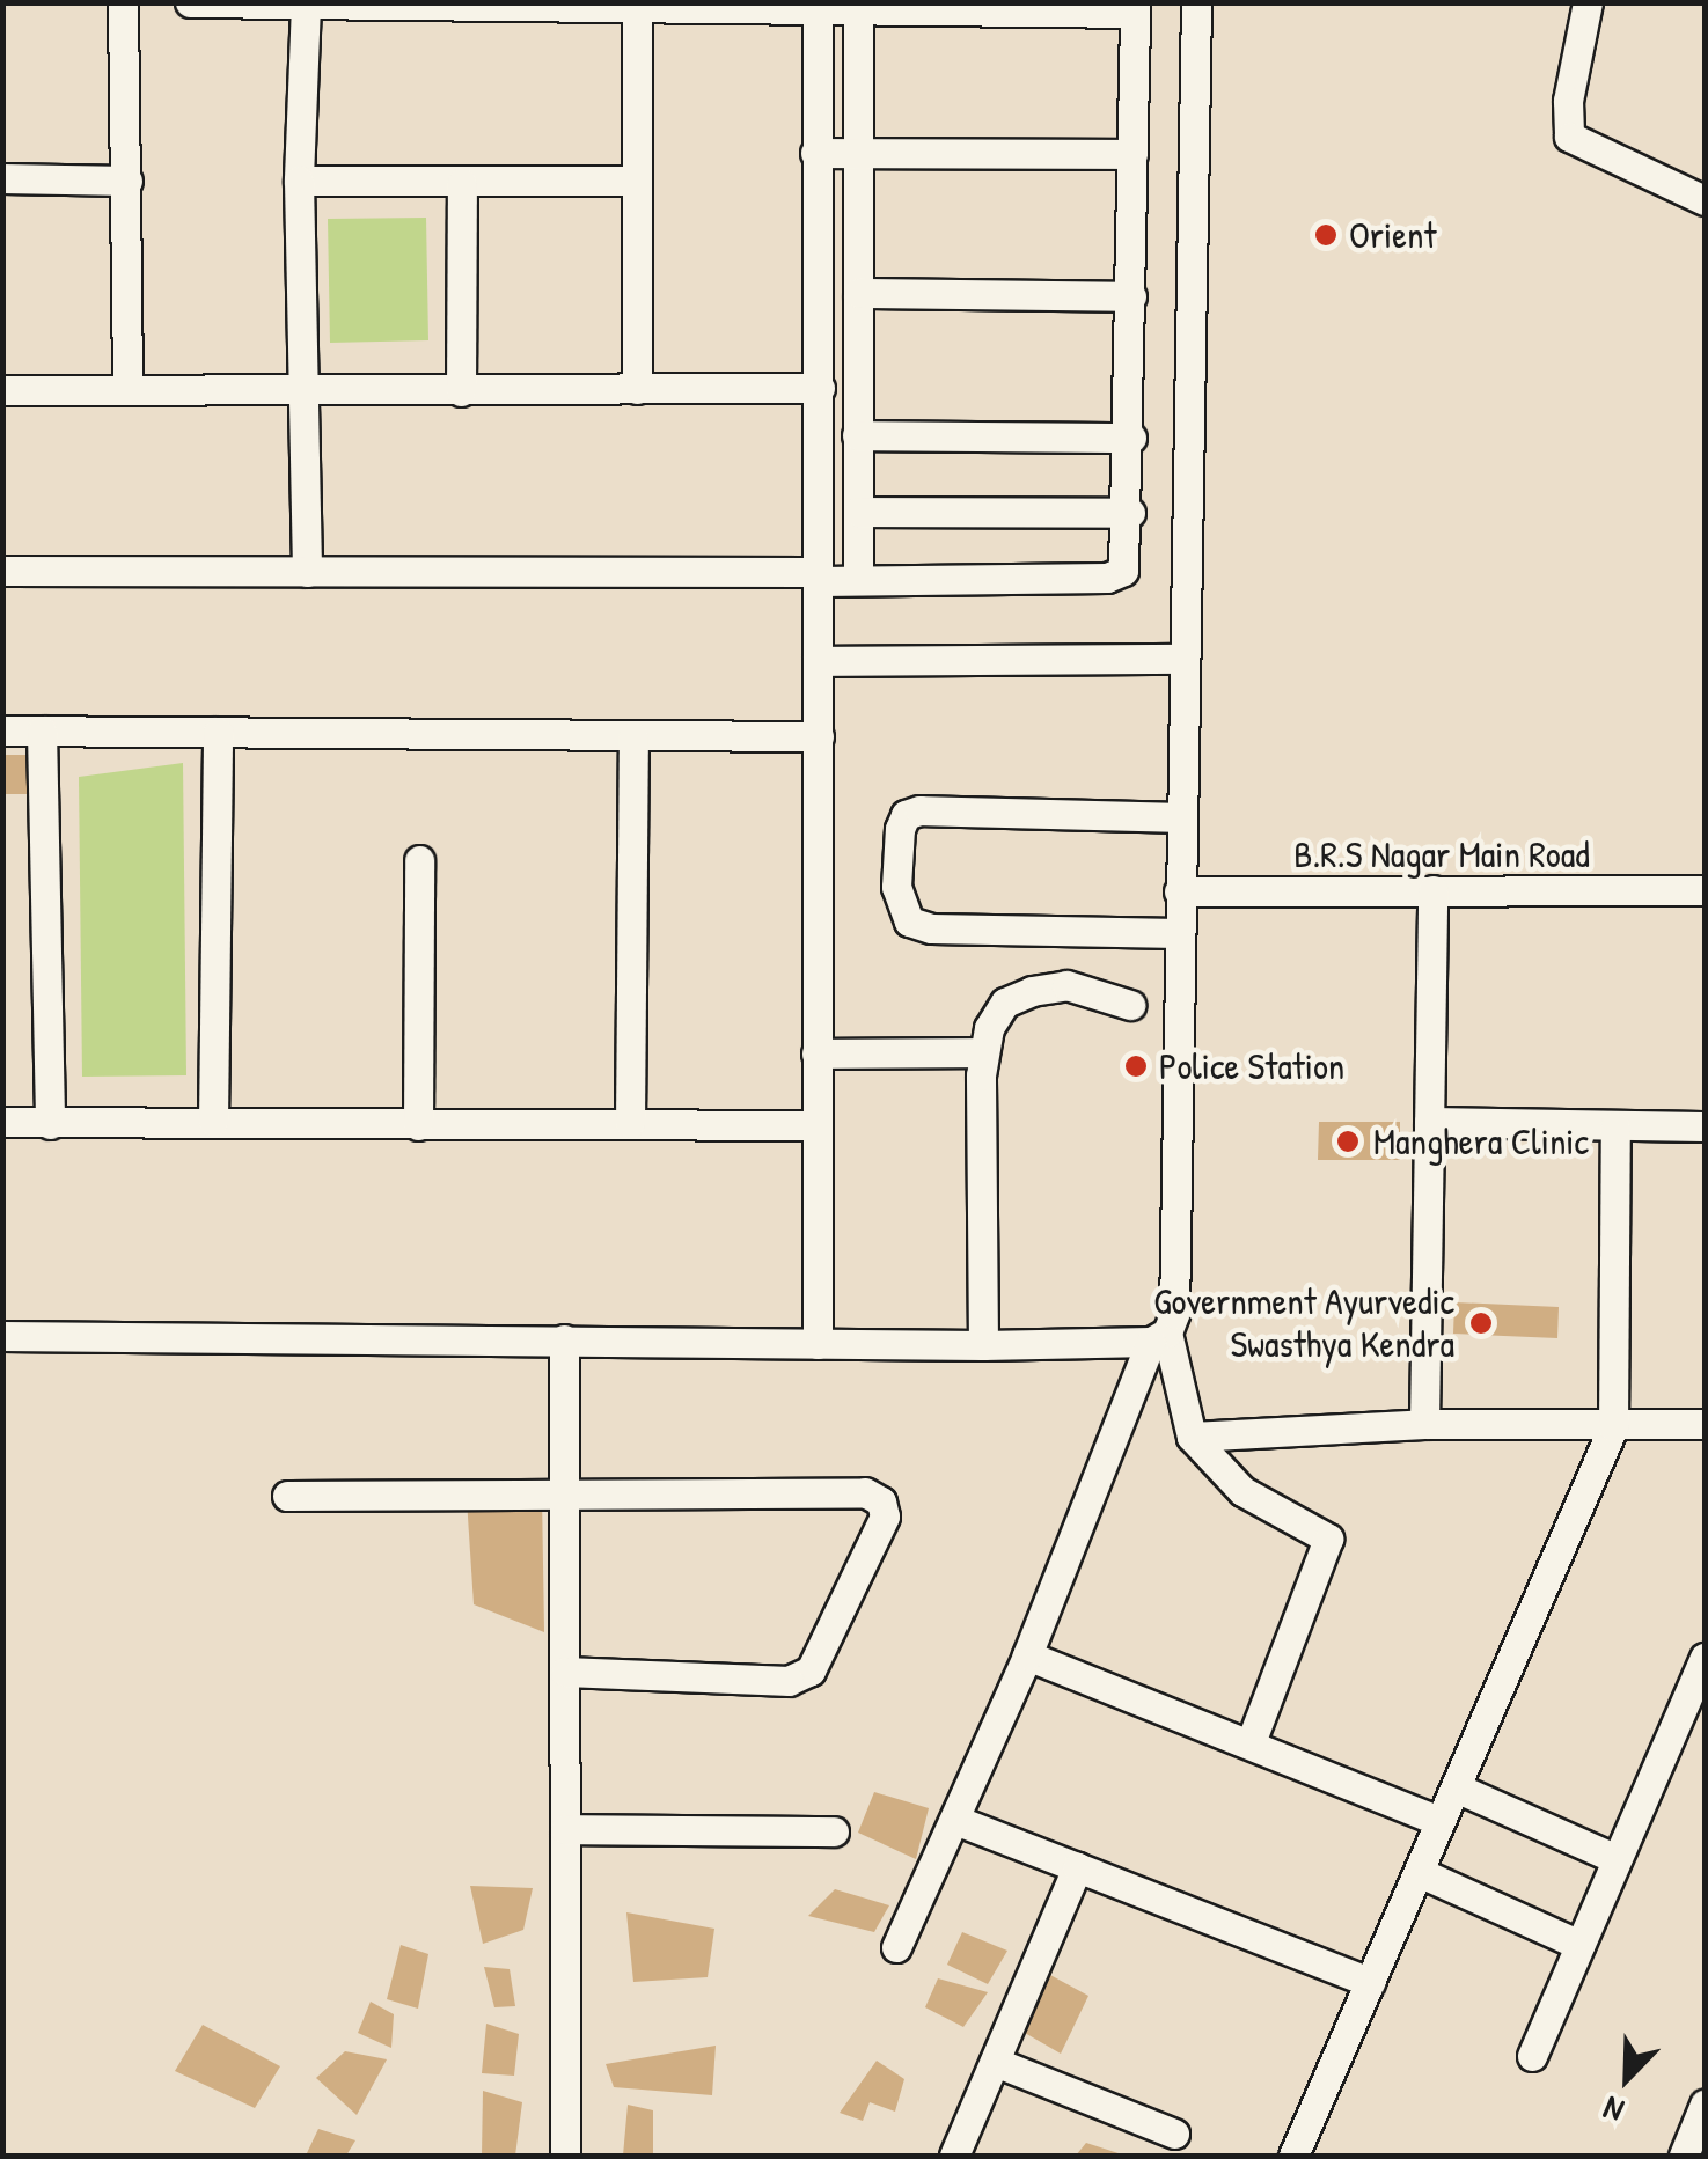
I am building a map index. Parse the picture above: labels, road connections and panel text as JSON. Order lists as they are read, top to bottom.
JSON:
{
  "streets": {
    "street": ["B.R.S Nagar Main Road"]
  },
  "places": [
    "Orient",
    "Police Station",
    "Manghera Clinic",
    "Government Ayurvedic Swasthya Kendra"
  ],
  "north": "bottom left"
}
